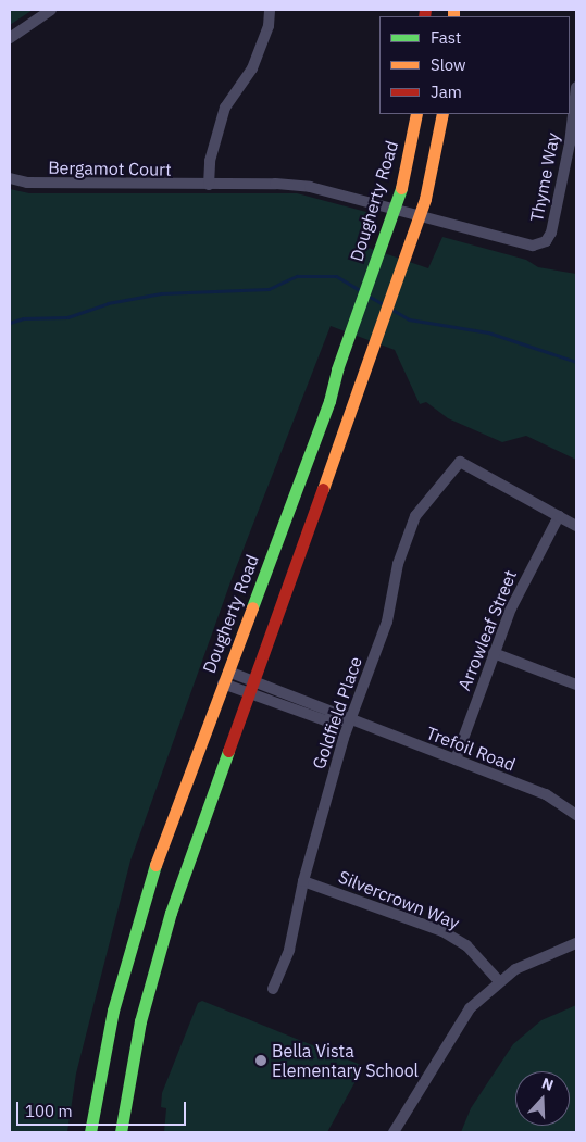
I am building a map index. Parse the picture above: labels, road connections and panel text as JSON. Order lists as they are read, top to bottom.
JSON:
{
  "streets": {
    "main road": ["Dougherty Road"],
    "street": [
      "Bergamot Court",
      "Thyme Way",
      "Arrowleaf Street",
      "Goldfield Place",
      "Trefoil Road",
      "Silvercrown Way"
    ]
  },
  "crossings": [
    ["Bergamot Court", "Thyme Way"],
    ["Bergamot Court", "Dougherty Road"],
    ["Dougherty Road", "Trefoil Road"],
    ["Arrowleaf Street", "Goldfield Place"],
    ["Arrowleaf Street", "Trefoil Road"],
    ["Goldfield Place", "Trefoil Road"],
    ["Goldfield Place", "Silvercrown Way"]
  ],
  "places": ["Bella Vista Elementary School"],
  "legend": ["Fast", "Slow", "Jam"],
  "scale_bar": "100 m",
  "north": "top"
}
